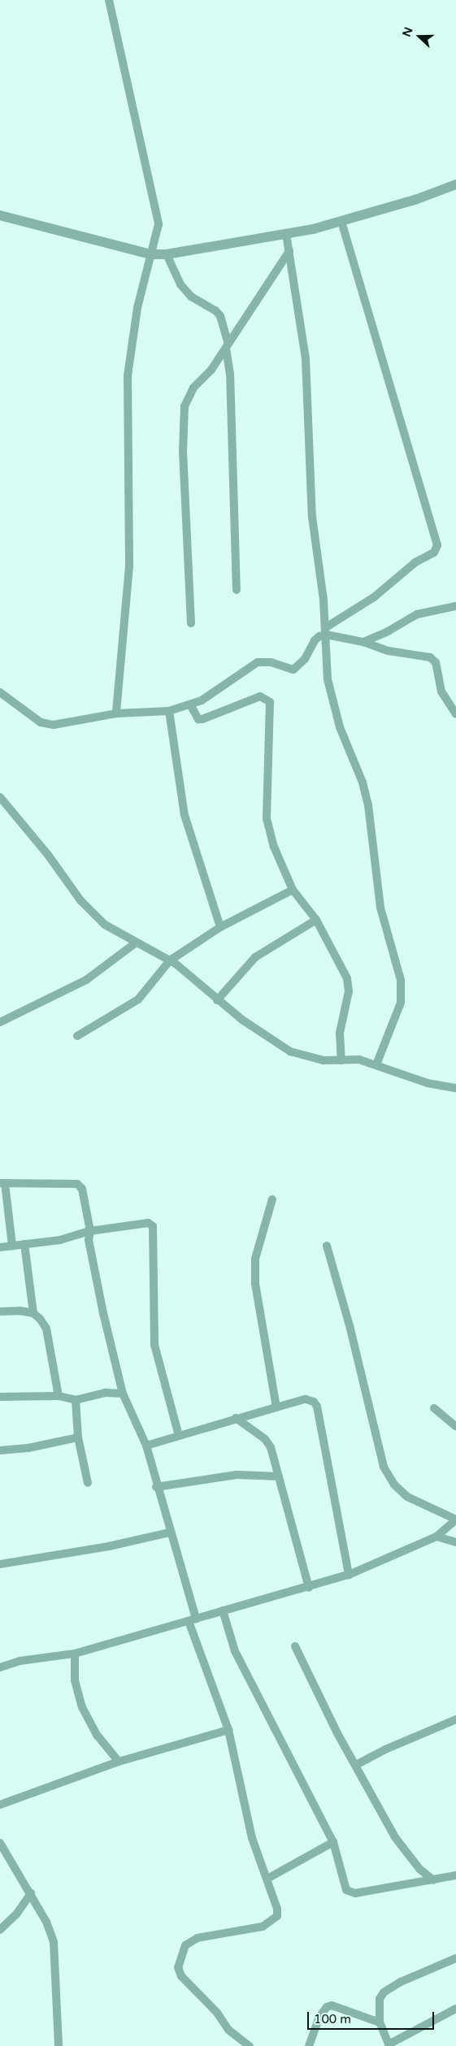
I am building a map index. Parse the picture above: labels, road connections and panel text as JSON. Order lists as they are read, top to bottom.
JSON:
{
  "scale_bar": "100 m",
  "north": "left"
}
